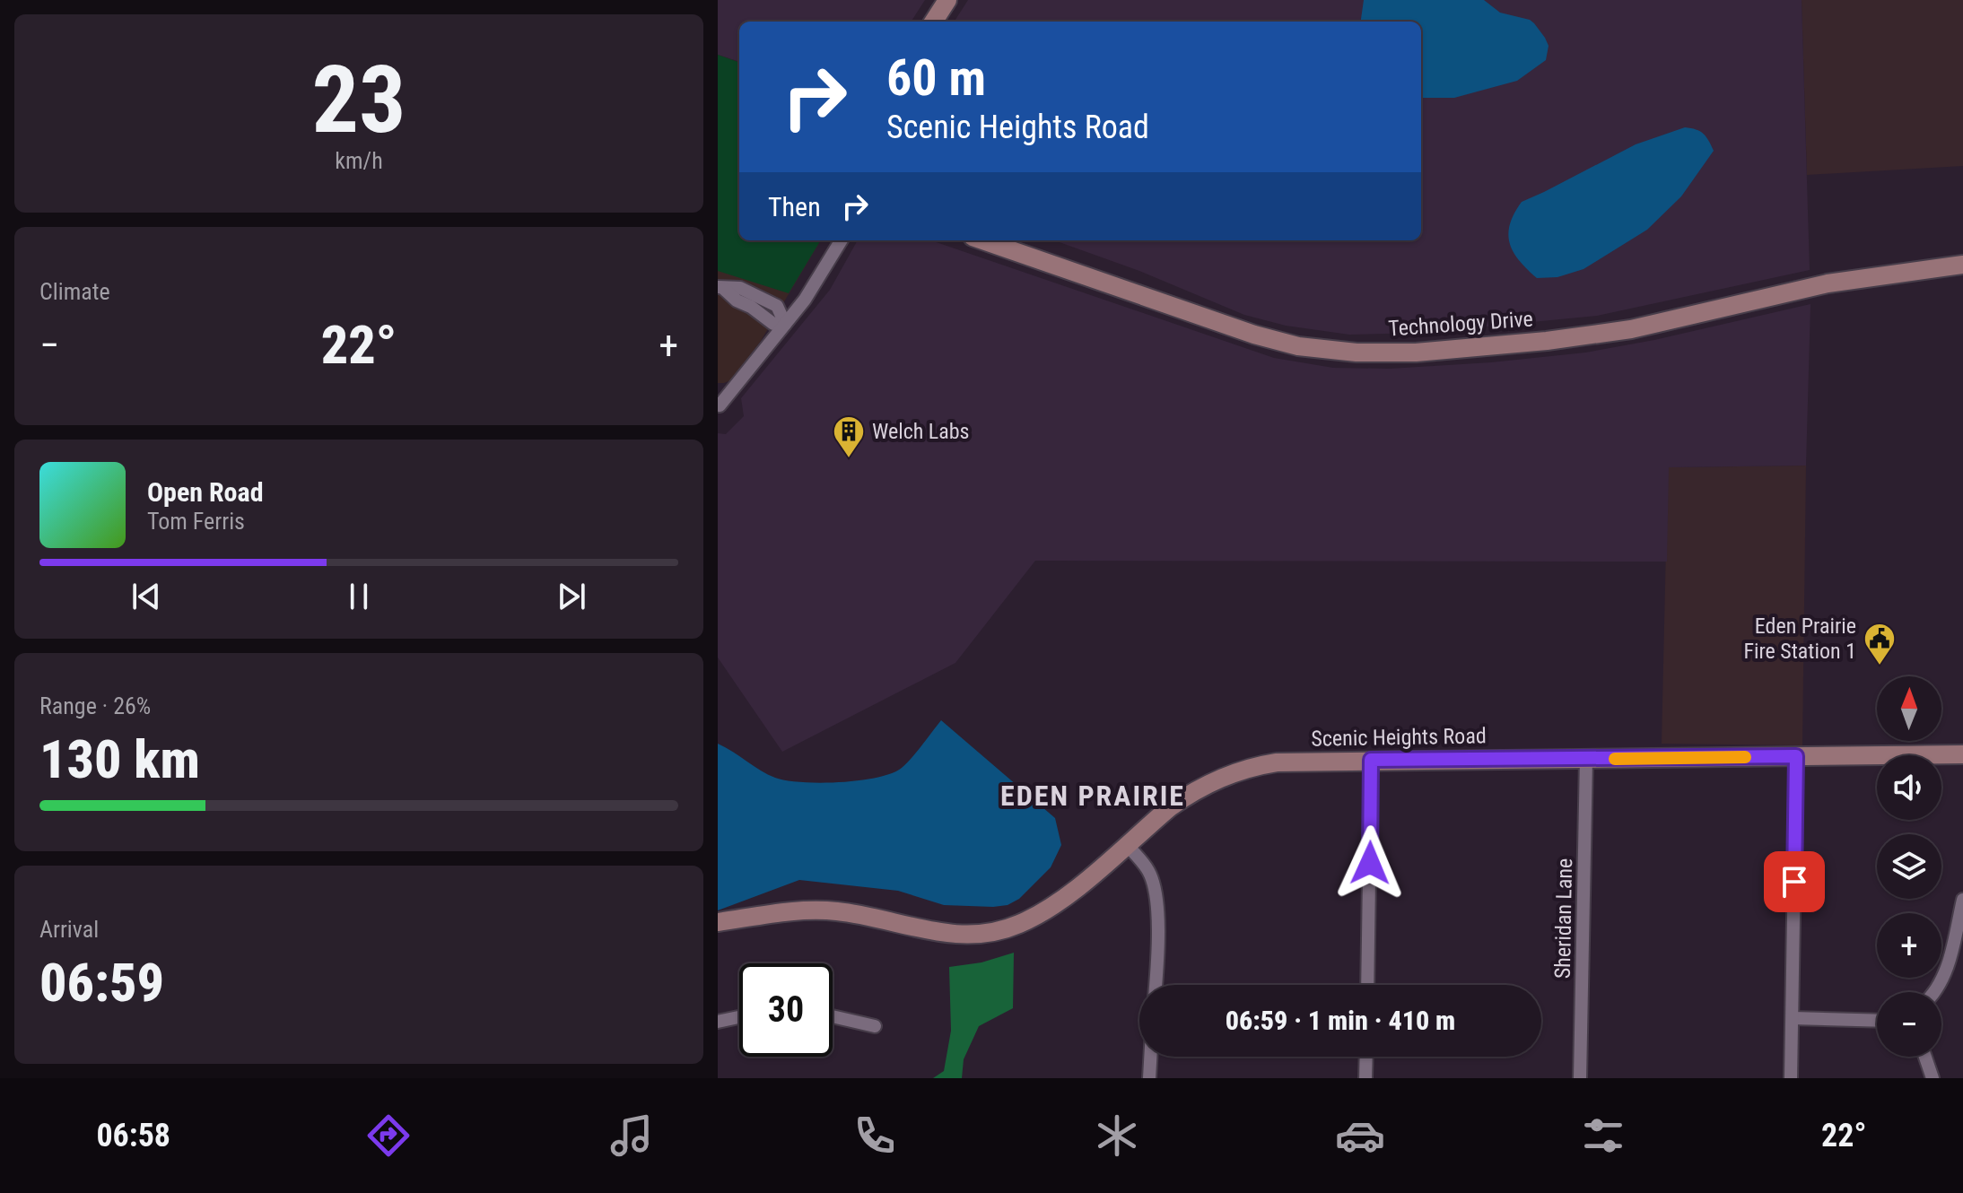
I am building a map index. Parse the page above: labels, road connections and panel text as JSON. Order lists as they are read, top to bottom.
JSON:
{
  "streets": {
    "street": ["Technology Drive", "Scenic Heights Road", "Sheridan Lane"]
  },
  "crossings": [
    ["Scenic Heights Road", "Sheridan Lane"]
  ],
  "districts": ["EDEN PRAIRIE"],
  "places": {
    "building": ["Welch Labs"],
    "public building": ["Eden Prairie Fire Station 1"]
  },
  "north": "top",
  "page": {
    "tile": [
      ["23", "km/h"],
      "Climate",
      ["Range · 26%", "130 km"],
      ["Arrival", "06:59"]
    ],
    "turn": ["60 m", "Scenic Heights Road"],
    "then": "Then",
    "heat": ["−", "22°", "+"],
    "song": ["Open Road", "Tom Ferris"],
    "map_buttons": ["+", "−"],
    "limit": "30",
    "trip": "06:59 · 1 min · 410 m",
    "tabs": ["06:58", "22°"]
  }
}
